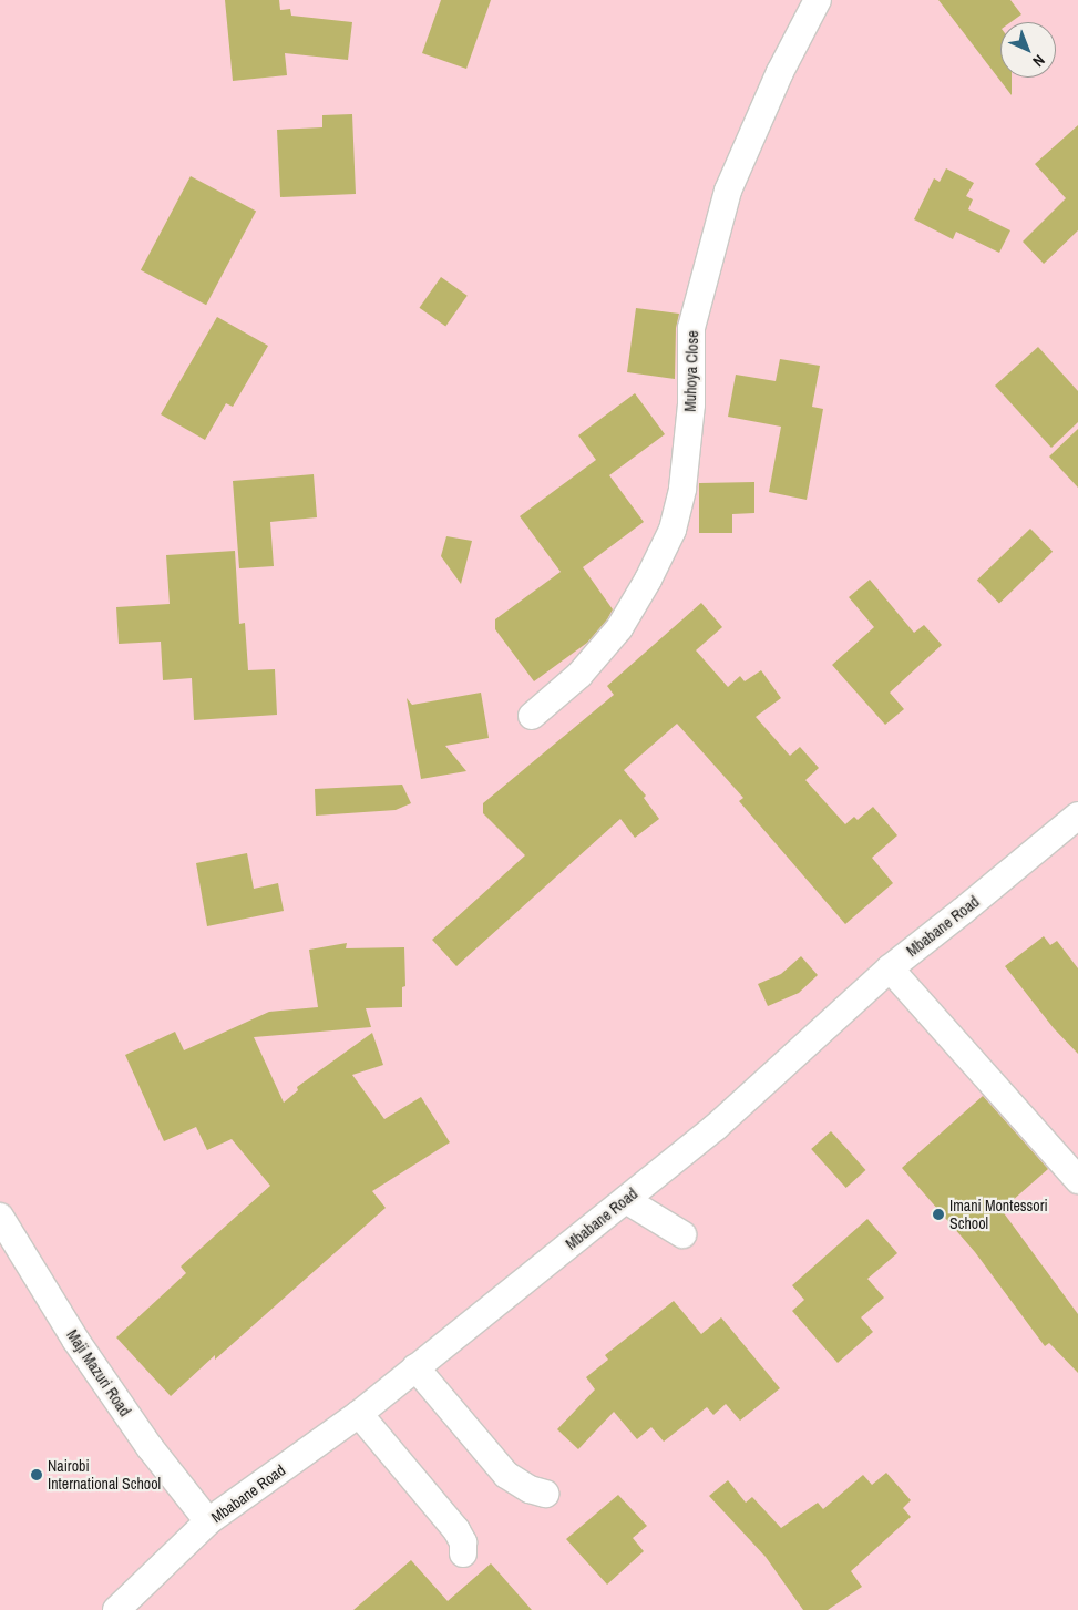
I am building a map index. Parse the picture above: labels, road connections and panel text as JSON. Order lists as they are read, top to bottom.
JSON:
{
  "streets": {
    "street": ["Muhoya Close", "Mbabane Road", "Maji Mazuri Road"]
  },
  "crossings": [
    ["Mbabane Road", "Maji Mazuri Road"]
  ],
  "places": ["Imani Montessori School", "Nairobi International School"],
  "north": "bottom right"
}
